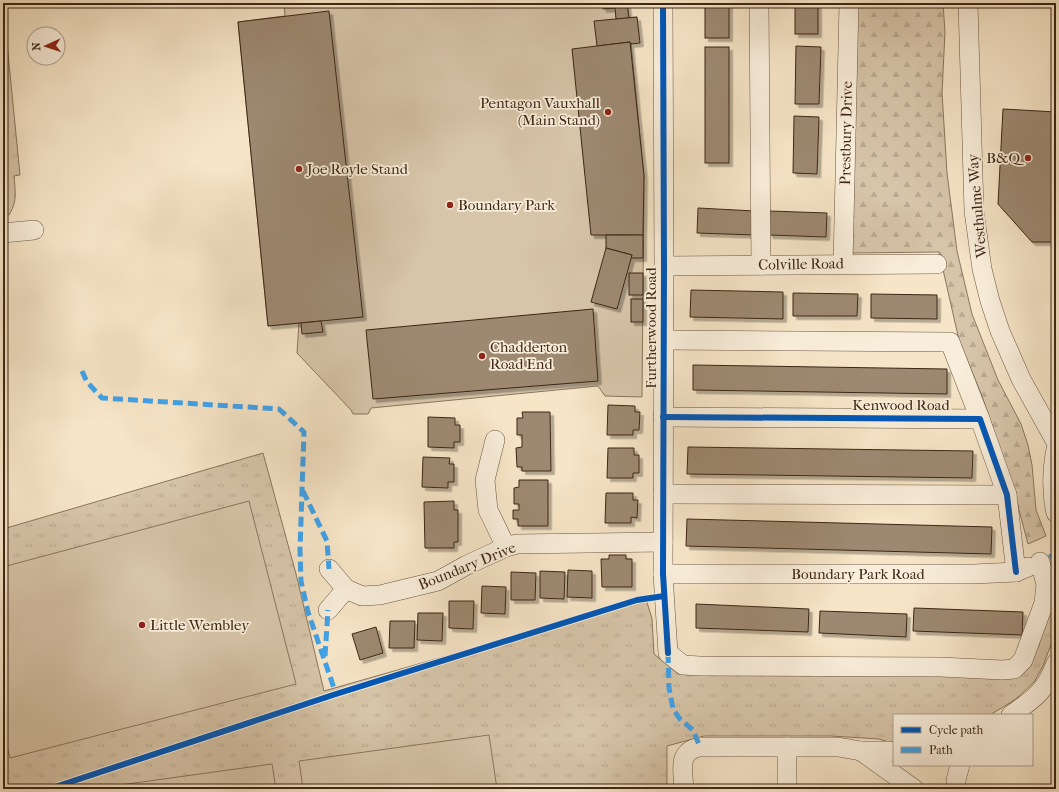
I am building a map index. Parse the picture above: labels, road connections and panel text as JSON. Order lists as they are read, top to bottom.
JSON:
{
  "streets": {
    "street": [
      "Prestbury Drive",
      "Westhulme Way",
      "Colville Road",
      "Furtherwood Road",
      "Kenwood Road",
      "Boundary Drive",
      "Boundary Park Road"
    ]
  },
  "crossings": [
    ["Prestbury Drive", "Colville Road"],
    ["Colville Road", "Furtherwood Road"],
    ["Furtherwood Road", "Kenwood Road"],
    ["Furtherwood Road", "Boundary Drive"],
    ["Furtherwood Road", "Boundary Park Road"]
  ],
  "places": [
    "Pentagon Vauxhall (Main Stand)",
    "B&Q",
    "Joe Royle Stand",
    "Boundary Park",
    "Chadderton Road End",
    "Little Wembley"
  ],
  "legend": ["Cycle path", "Path"],
  "north": "left"
}
